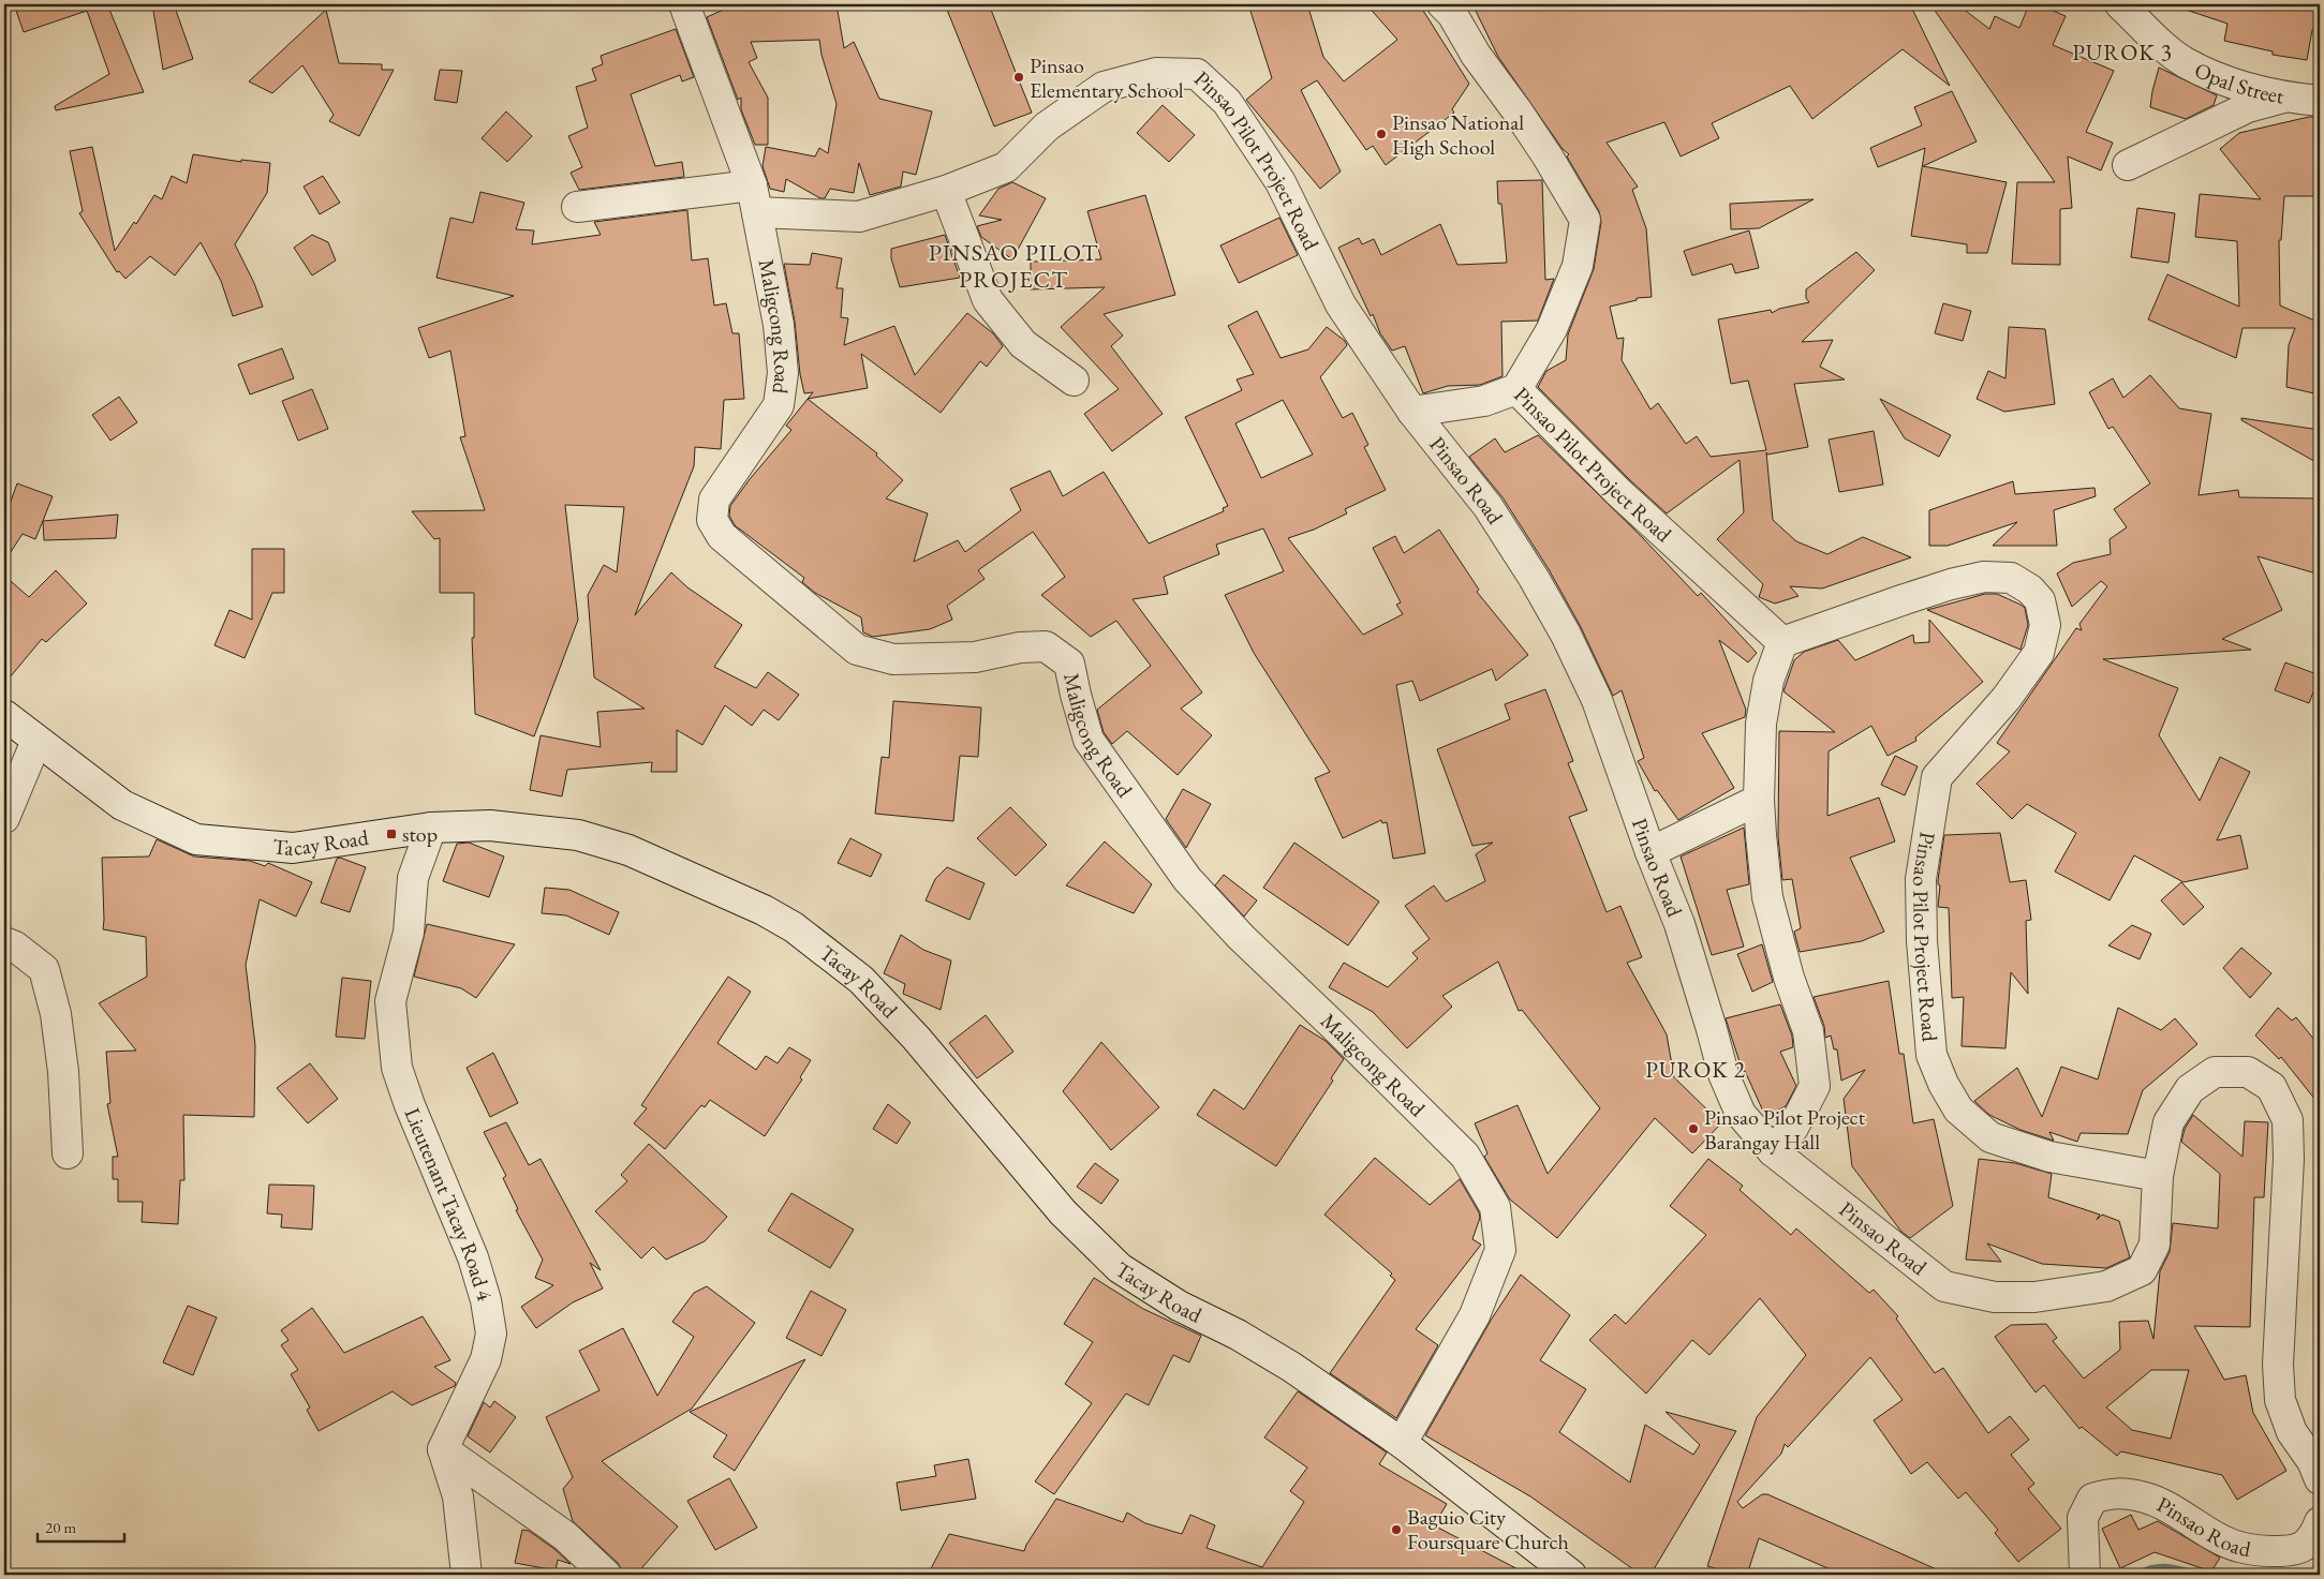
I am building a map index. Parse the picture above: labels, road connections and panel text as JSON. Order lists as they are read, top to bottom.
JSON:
{
  "streets": {
    "street": [
      "Opal Street",
      "Pinsao Pilot Project Road",
      "Maligcong Road",
      "Pinsao Road",
      "Tacay Road",
      "Lieutenant Tacay Road 4"
    ]
  },
  "crossings": [
    ["Pinsao Pilot Project Road", "Maligcong Road"],
    ["Pinsao Pilot Project Road", "Pinsao Road"],
    ["Maligcong Road", "Tacay Road"],
    ["Tacay Road", "Lieutenant Tacay Road 4"]
  ],
  "districts": ["PUROK 3", "PINSAO PILOT PROJECT", "PUROK 2"],
  "places": {
    "other": [
      "Pinsao Elementary School",
      "Pinsao National High School",
      "Pinsao Pilot Project Barangay Hall",
      "Baguio City Foursquare Church"
    ],
    "transit": ["stop"]
  },
  "scale_bar": "20 m"
}
